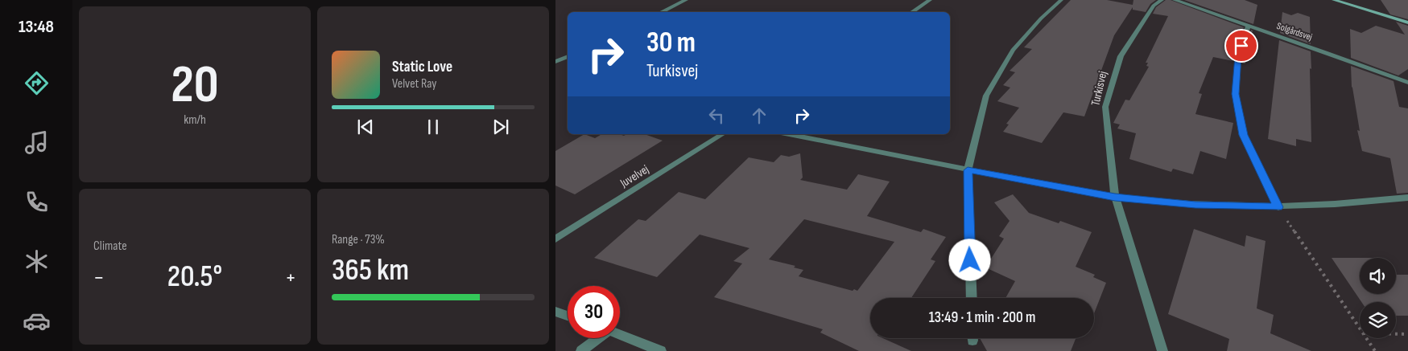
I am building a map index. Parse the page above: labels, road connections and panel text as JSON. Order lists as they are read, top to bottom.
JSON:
{
  "streets": {
    "street": ["Solgårdsvej", "Turkisvej", "Juvelvej"]
  },
  "page": {
    "tabs": "13:48",
    "tile": [
      ["20", "km/h"],
      "Climate",
      ["Range · 73%", "365 km"]
    ],
    "turn": ["30 m", "Turkisvej"],
    "song": ["Static Love", "Velvet Ray"],
    "heat": ["−", "20.5°", "+"],
    "limit": "30",
    "trip": "13:49 · 1 min · 200 m"
  }
}
